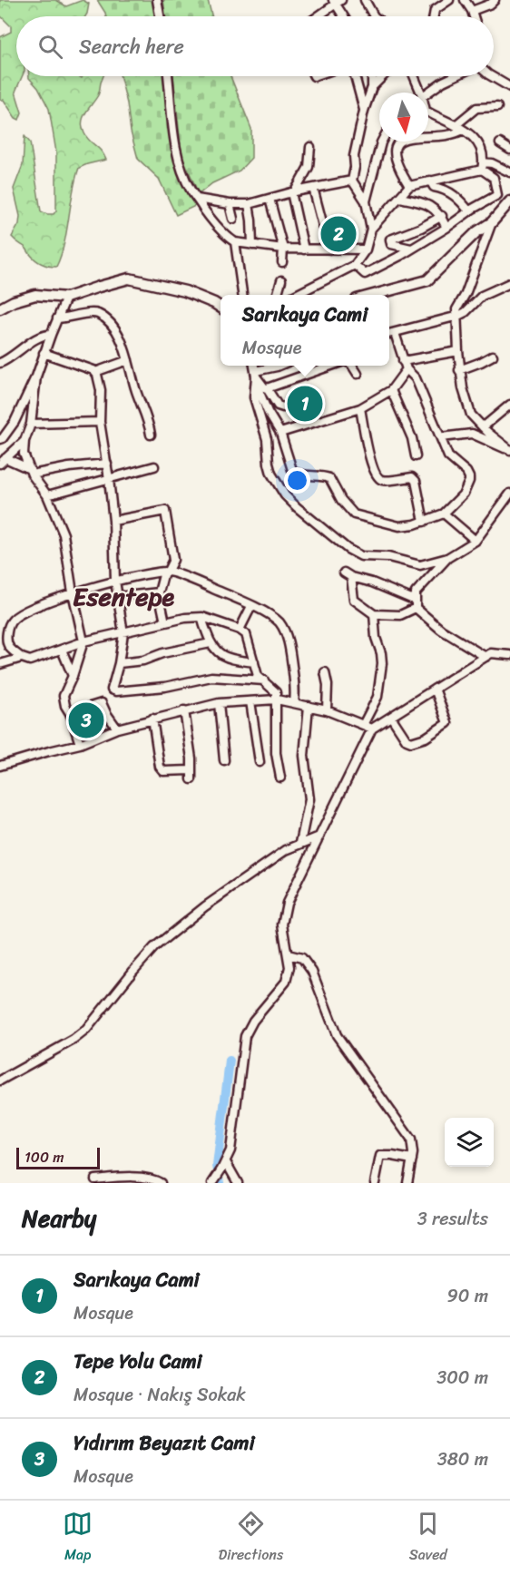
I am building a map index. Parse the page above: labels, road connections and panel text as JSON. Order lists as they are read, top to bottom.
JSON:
{
  "districts": ["Esentepe"],
  "scale_bar": "100 m",
  "north": "bottom",
  "page": {
    "search": "Search here",
    "pins": ["2", "1", "3"],
    "popup": ["Sarıkaya Cami", "Mosque"],
    "scale": "100 m",
    "heading": ["Nearby", "3 results"],
    "list": [
      {
        "mark": "1",
        "name": "Sarıkaya Cami",
        "note": "Mosque",
        "value": "90 m"
      },
      {
        "mark": "2",
        "name": "Tepe Yolu Cami",
        "note": "Mosque · Nakış Sokak",
        "value": "300 m"
      },
      {
        "mark": "3",
        "name": "Yıdırım Beyazıt Cami",
        "note": "Mosque",
        "value": "380 m"
      }
    ],
    "nav": ["Map", "Directions", "Saved"]
  }
}
